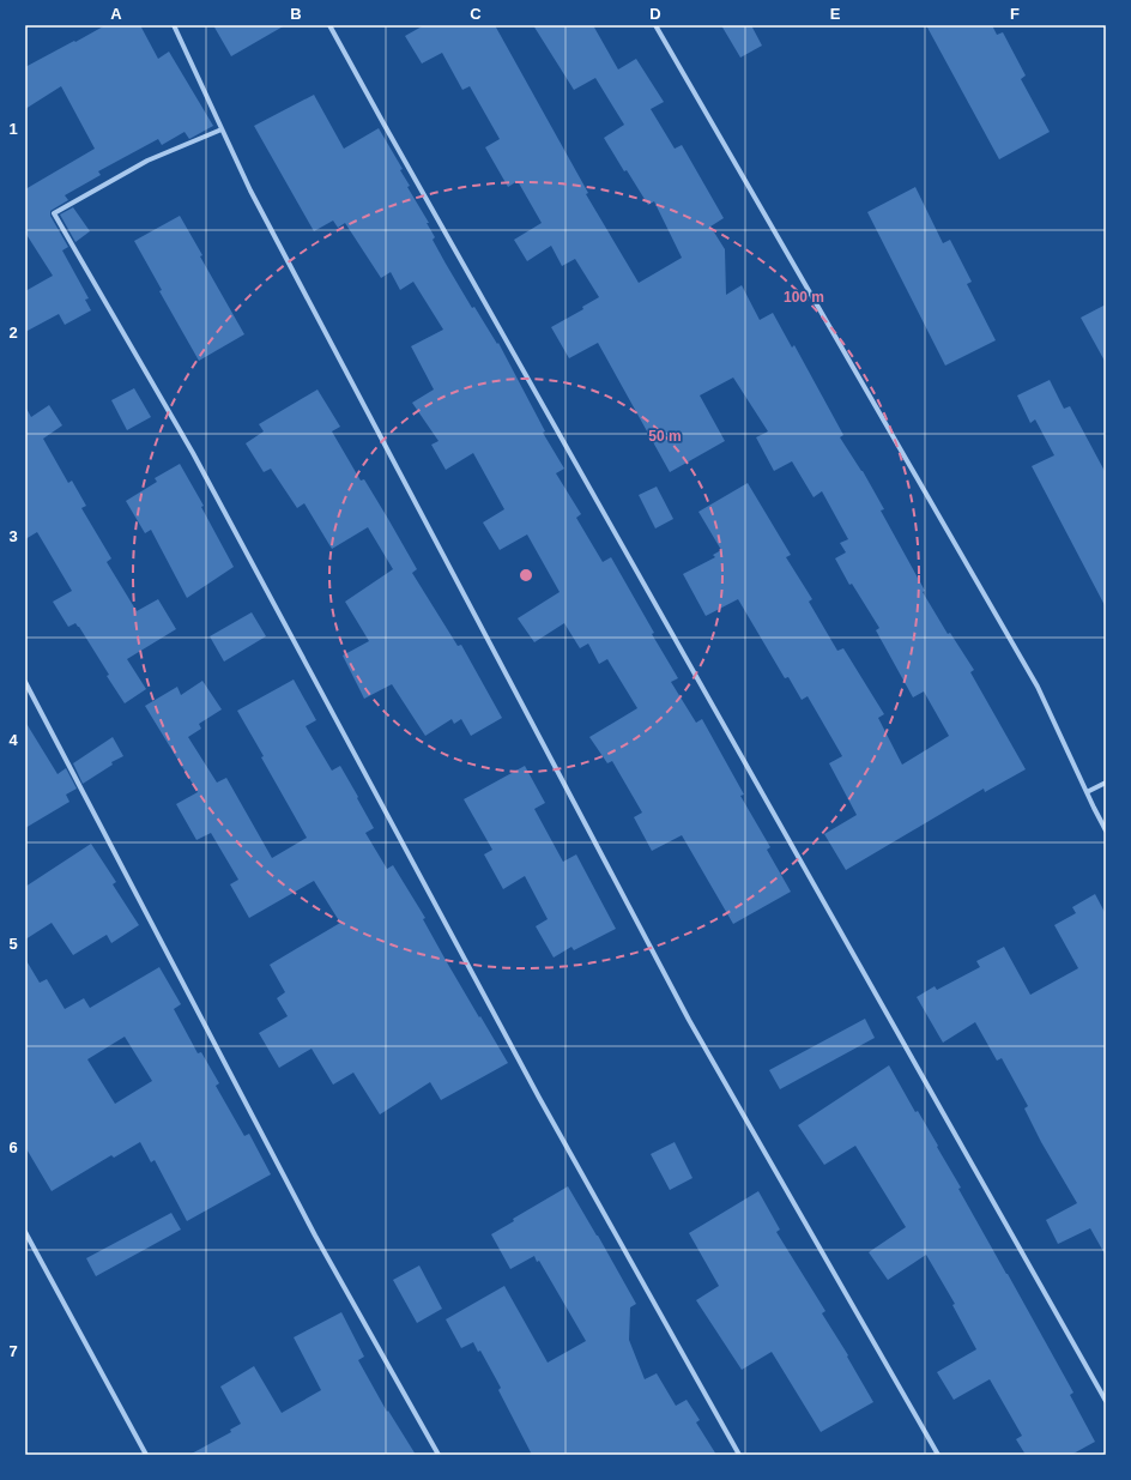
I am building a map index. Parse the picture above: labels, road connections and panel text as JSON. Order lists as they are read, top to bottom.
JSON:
{
  "grid": {
    "columns": [
      "A",
      "B",
      "C",
      "D",
      "E",
      "F"
    ],
    "rows": [
      "1",
      "2",
      "3",
      "4",
      "5",
      "6",
      "7"
    ]
  },
  "rings": ["100 m", "50 m"]
}
